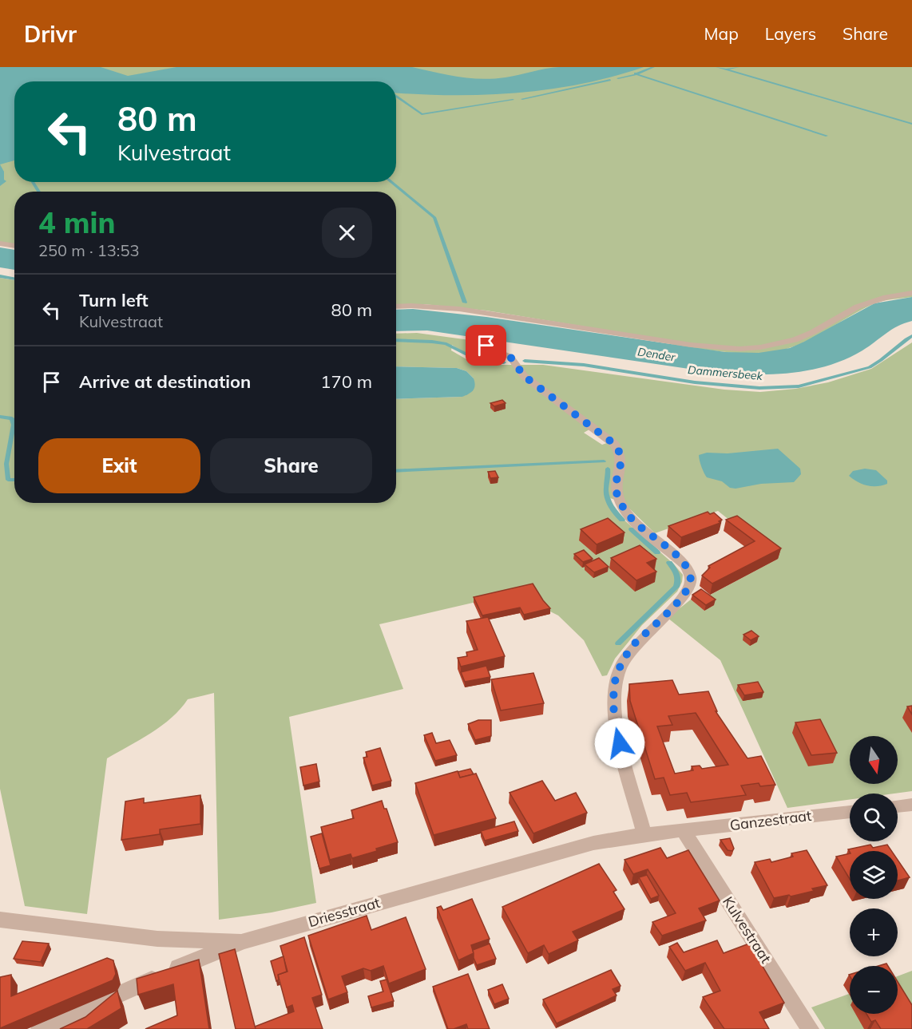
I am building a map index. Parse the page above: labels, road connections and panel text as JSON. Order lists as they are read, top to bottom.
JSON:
{
  "streets": {
    "street": ["Ganzestraat", "Driesstraat", "Kulvestraat"]
  },
  "crossings": [
    ["Ganzestraat", "Driesstraat"],
    ["Ganzestraat", "Kulvestraat"],
    ["Driesstraat", "Kulvestraat"]
  ],
  "water": ["Dender", "Dammersbeek"],
  "north": "bottom",
  "page": {
    "header": "Drivr",
    "nav": ["Map", "Layers", "Share"],
    "turn": ["80 m", "Kulvestraat"],
    "heading": ["4 min", "250 m · 13:53"],
    "list": [
      {
        "name": "Turn left",
        "note": "Kulvestraat",
        "value": "80 m"
      },
      {
        "name": "Arrive at destination",
        "value": "170 m"
      }
    ],
    "buttons": ["Exit", "Share"],
    "map_buttons": ["+", "−"]
  }
}
